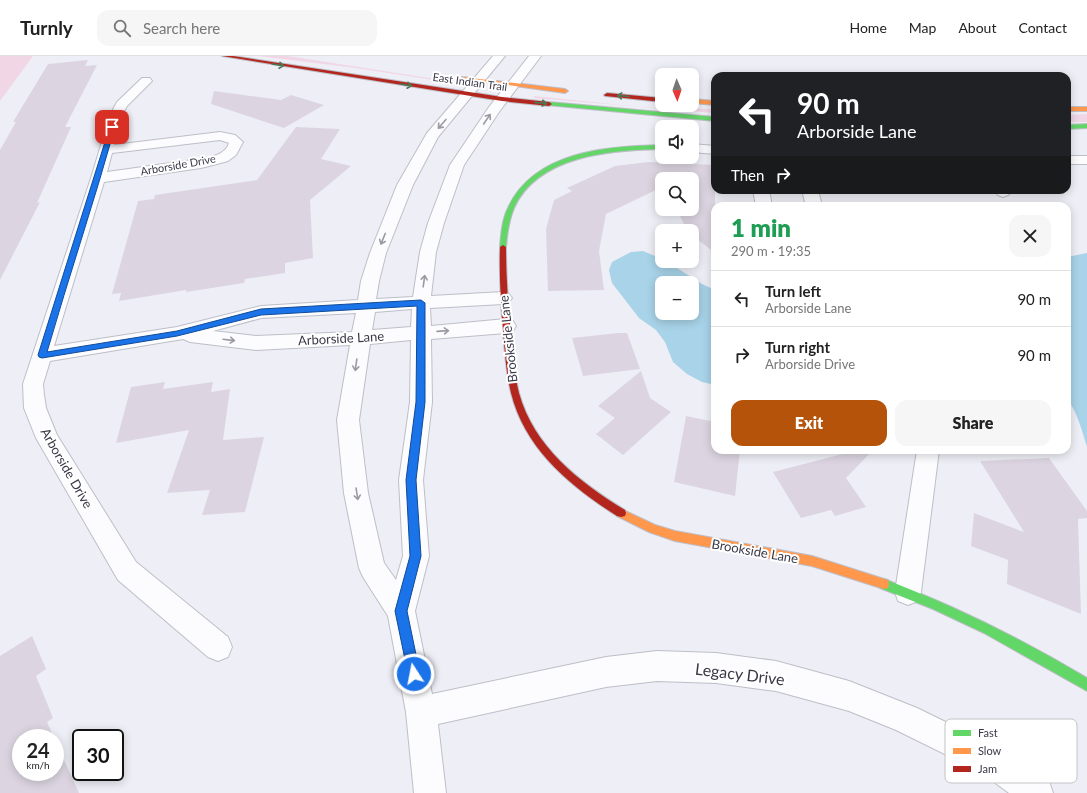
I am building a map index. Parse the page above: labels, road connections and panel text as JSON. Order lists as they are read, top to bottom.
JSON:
{
  "streets": {
    "main road": ["East Indian Trail", "Brookside Lane"],
    "street": ["Arborside Drive", "Arborside Lane", "Legacy Drive"]
  },
  "crossings": [
    ["Arborside Drive", "Arborside Lane"],
    ["Arborside Lane", "Brookside Lane"]
  ],
  "legend": ["Fast", "Slow", "Jam"],
  "north": "bottom",
  "page": {
    "header": "Turnly",
    "search": "Search here",
    "nav": [
      "Home",
      "Map",
      "About",
      "Contact"
    ],
    "map_buttons": ["+", "−"],
    "turn": ["90 m", "Arborside Lane"],
    "then": "Then",
    "heading": ["1 min", "290 m · 19:35"],
    "list": [
      {
        "name": "Turn left",
        "note": "Arborside Lane",
        "value": "90 m"
      },
      {
        "name": "Turn right",
        "note": "Arborside Drive",
        "value": "90 m"
      }
    ],
    "buttons": ["Exit", "Share"],
    "speed": "24 km/h",
    "limit": "30"
  }
}
